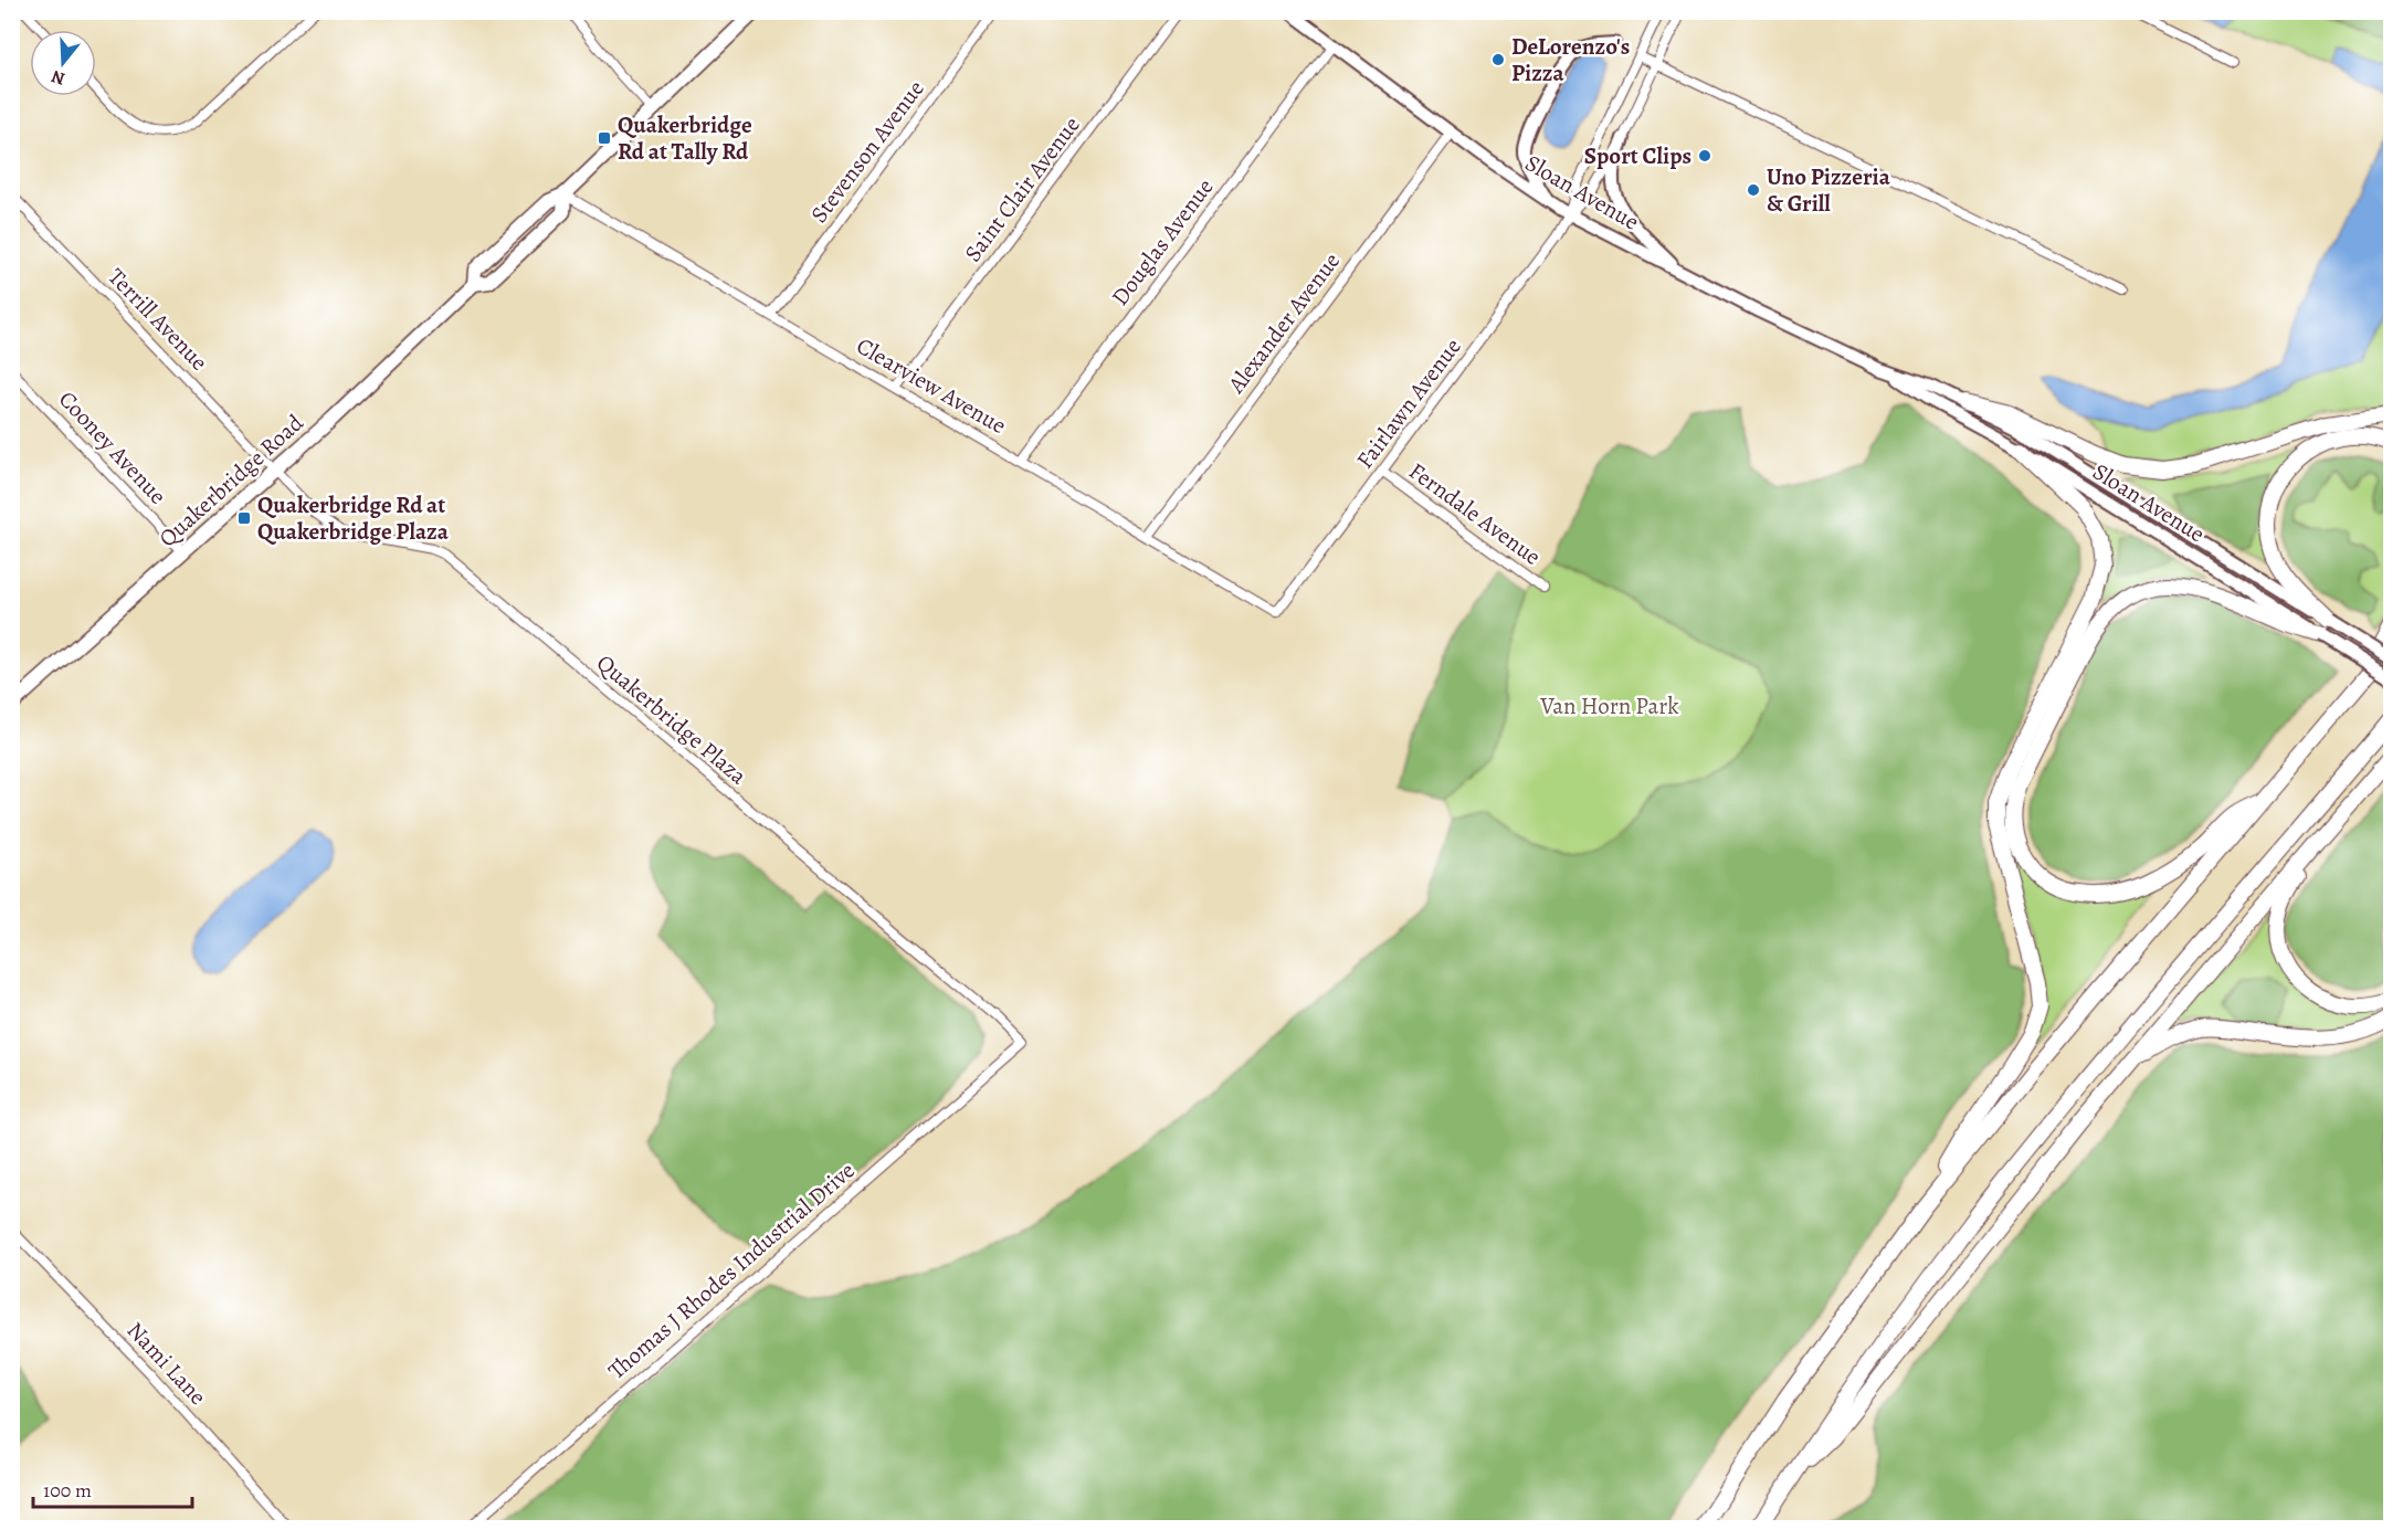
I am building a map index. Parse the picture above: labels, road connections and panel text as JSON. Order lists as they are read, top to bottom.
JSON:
{
  "streets": {
    "main road": ["Sloan Avenue", "Quakerbridge Road"],
    "street": [
      "Stevenson Avenue",
      "Saint Clair Avenue",
      "Douglas Avenue",
      "Terrill Avenue",
      "Alexander Avenue",
      "Clearview Avenue",
      "Fairlawn Avenue",
      "Cooney Avenue",
      "Ferndale Avenue",
      "Quakerbridge Plaza",
      "Thomas J Rhodes Industrial Drive",
      "Nami Lane"
    ]
  },
  "crossings": [
    ["Stevenson Avenue", "Clearview Avenue"],
    ["Saint Clair Avenue", "Clearview Avenue"],
    ["Sloan Avenue", "Douglas Avenue"],
    ["Sloan Avenue", "Alexander Avenue"],
    ["Sloan Avenue", "Fairlawn Avenue"],
    ["Douglas Avenue", "Clearview Avenue"],
    ["Terrill Avenue", "Quakerbridge Road"],
    ["Terrill Avenue", "Quakerbridge Plaza"],
    ["Alexander Avenue", "Clearview Avenue"],
    ["Clearview Avenue", "Fairlawn Avenue"],
    ["Clearview Avenue", "Quakerbridge Road"],
    ["Fairlawn Avenue", "Ferndale Avenue"],
    ["Cooney Avenue", "Quakerbridge Road"],
    ["Quakerbridge Road", "Quakerbridge Plaza"],
    ["Quakerbridge Plaza", "Thomas J Rhodes Industrial Drive"]
  ],
  "parks": ["Van Horn Park"],
  "places": {
    "other": ["DeLorenzo's Pizza", "Sport Clips", "Uno Pizzeria & Grill"],
    "transit": ["Quakerbridge Rd at Tally Rd", "Quakerbridge Rd at Quakerbridge Plaza"]
  },
  "scale_bar": "100 m",
  "north": "bottom"
}
